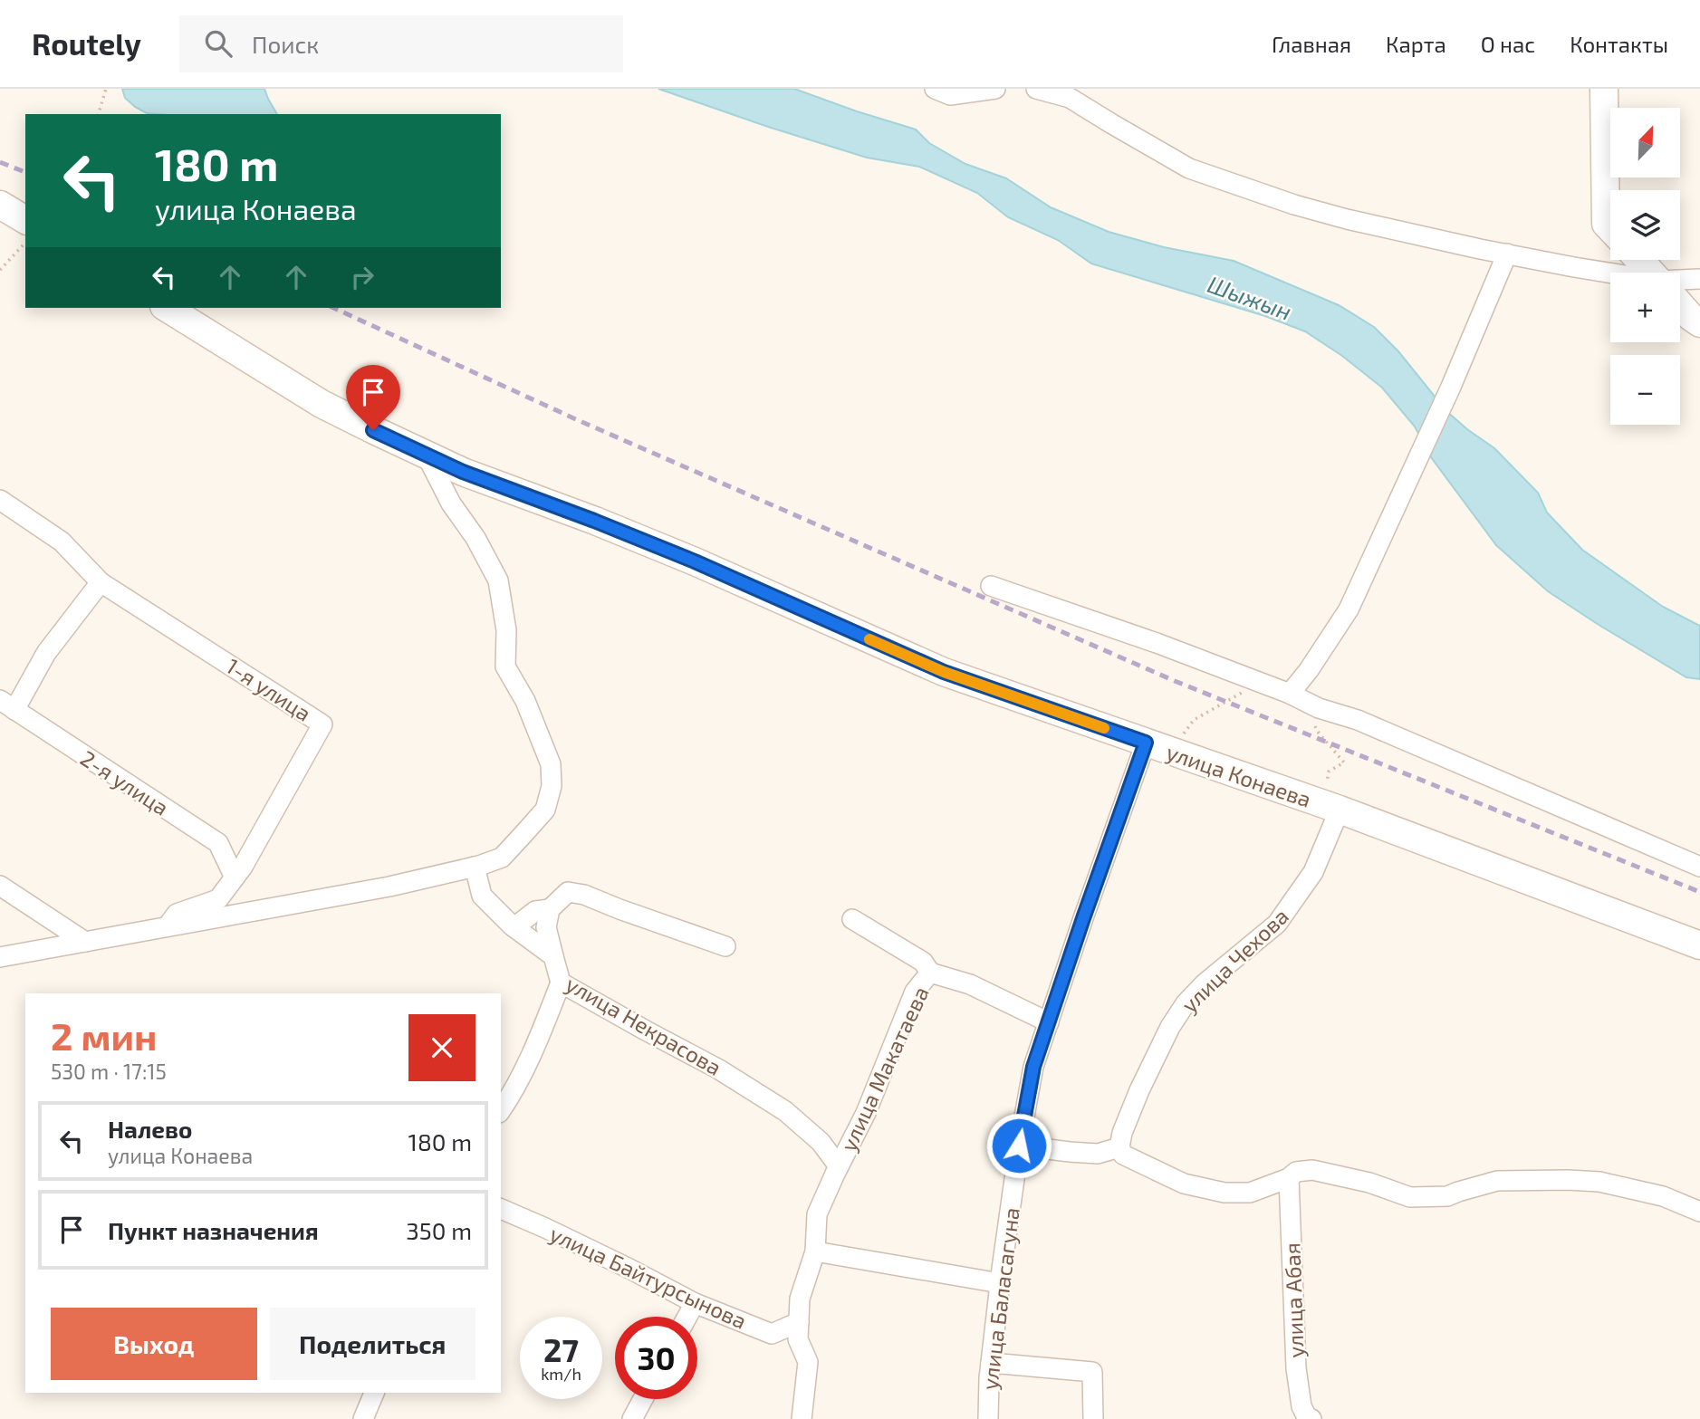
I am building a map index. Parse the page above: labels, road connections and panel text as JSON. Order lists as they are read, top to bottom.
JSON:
{
  "streets": {
    "street": [
      "1-я улица",
      "улица Конаева",
      "2-я улица",
      "улица Чехова",
      "улица Некрасова",
      "улица Макатаева",
      "улица Байтурсынова",
      "улица Баласагуна",
      "улица Абая"
    ]
  },
  "crossings": [
    ["1-я улица", "2-я улица"],
    ["улица Конаева", "улица Чехова"],
    ["улица Конаева", "улица Баласагуна"],
    ["улица Некрасова", "улица Макатаева"],
    ["улица Макатаева", "улица Байтурсынова"],
    ["улица Макатаева", "улица Баласагуна"]
  ],
  "water": ["Шыжын"],
  "north": "top right",
  "page": {
    "header": "Routely",
    "search": "Поиск",
    "nav": [
      "Главная",
      "Карта",
      "О нас",
      "Контакты"
    ],
    "map_buttons": ["+", "−"],
    "turn": ["180 m", "улица Конаева"],
    "heading": ["2 мин", "530 m · 17:15"],
    "list": [
      {
        "name": "Налево",
        "note": "улица Конаева",
        "value": "180 m"
      },
      {
        "name": "Пункт назначения",
        "value": "350 m"
      }
    ],
    "buttons": ["Выход", "Поделиться"],
    "speed": "27 km/h",
    "limit": "30"
  }
}
